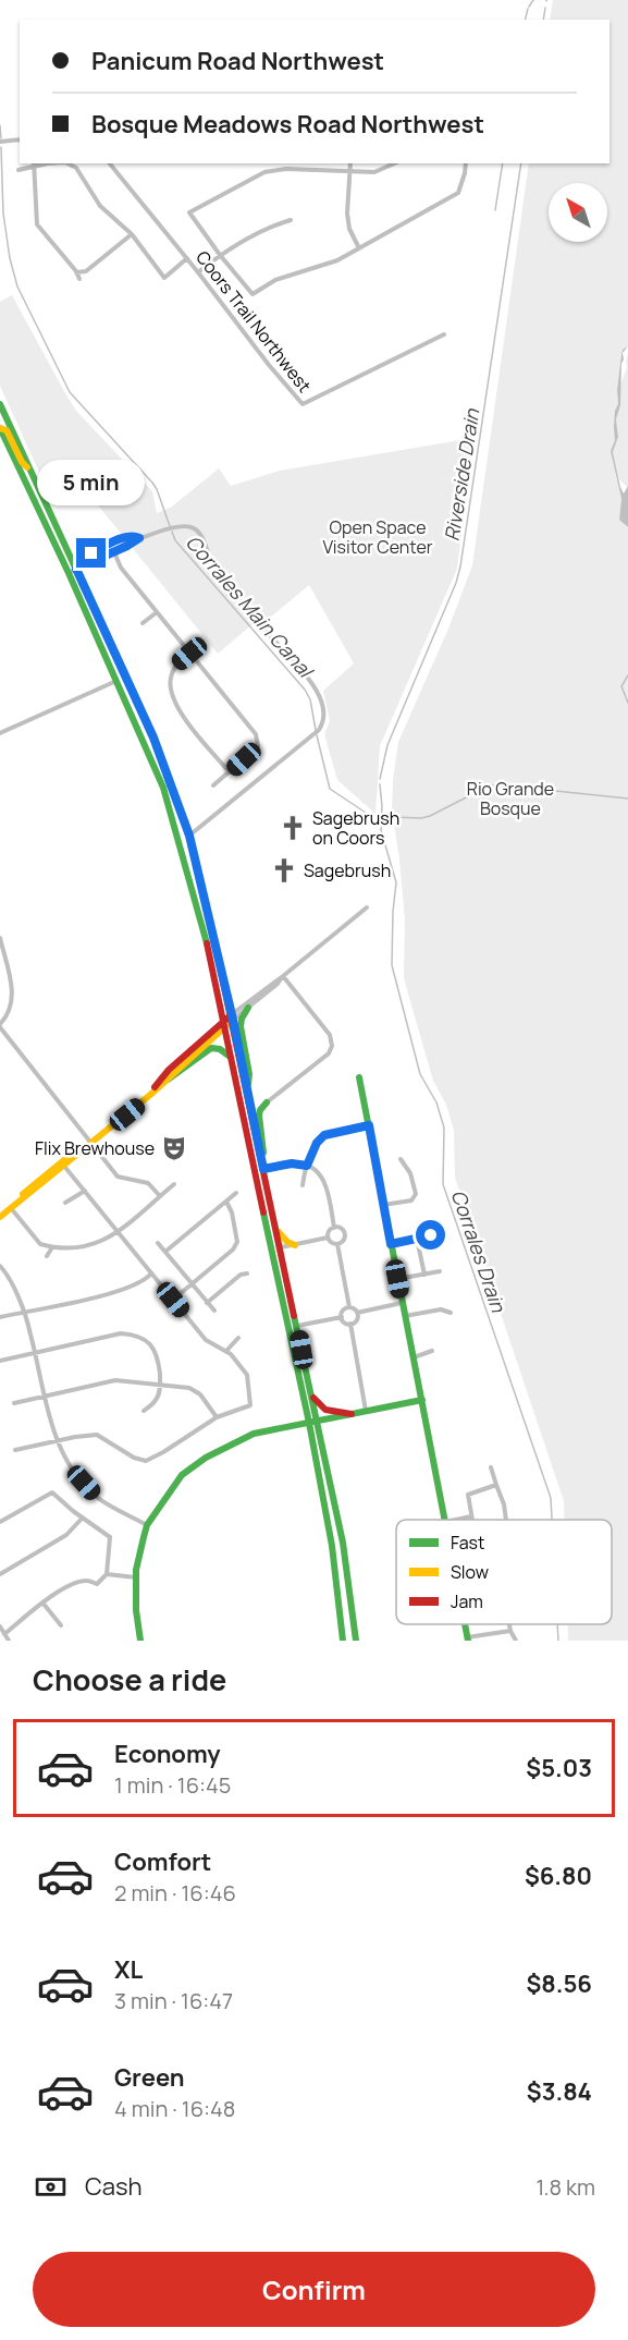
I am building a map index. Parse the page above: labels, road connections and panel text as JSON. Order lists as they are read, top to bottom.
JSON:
{
  "streets": {
    "street": ["Coors Trail Northwest"]
  },
  "water": ["Riverside Drain", "Corrales Main Canal", "Corrales Drain"],
  "parks": ["Open Space Visitor Center", "Rio Grande Bosque"],
  "places": {
    "church": ["Sagebrush on Coors", "Sagebrush"],
    "theatre": ["Flix Brewhouse"]
  },
  "legend": ["Fast", "Slow", "Jam"],
  "north": "top left",
  "page": {
    "banner": ["Panicum Road Northwest", "Bosque Meadows Road Northwest"],
    "bubble": "5 min",
    "heading": "Choose a ride",
    "list": [
      {
        "name": "Economy",
        "note": "1 min · 16:45",
        "value": "$5.03"
      },
      {
        "name": "Comfort",
        "note": "2 min · 16:46",
        "value": "$6.80"
      },
      {
        "name": "XL",
        "note": "3 min · 16:47",
        "value": "$8.56"
      },
      {
        "name": "Green",
        "note": "4 min · 16:48",
        "value": "$3.84"
      }
    ],
    "pay": ["Cash", "1.8 km"],
    "buttons": "Confirm"
  }
}
